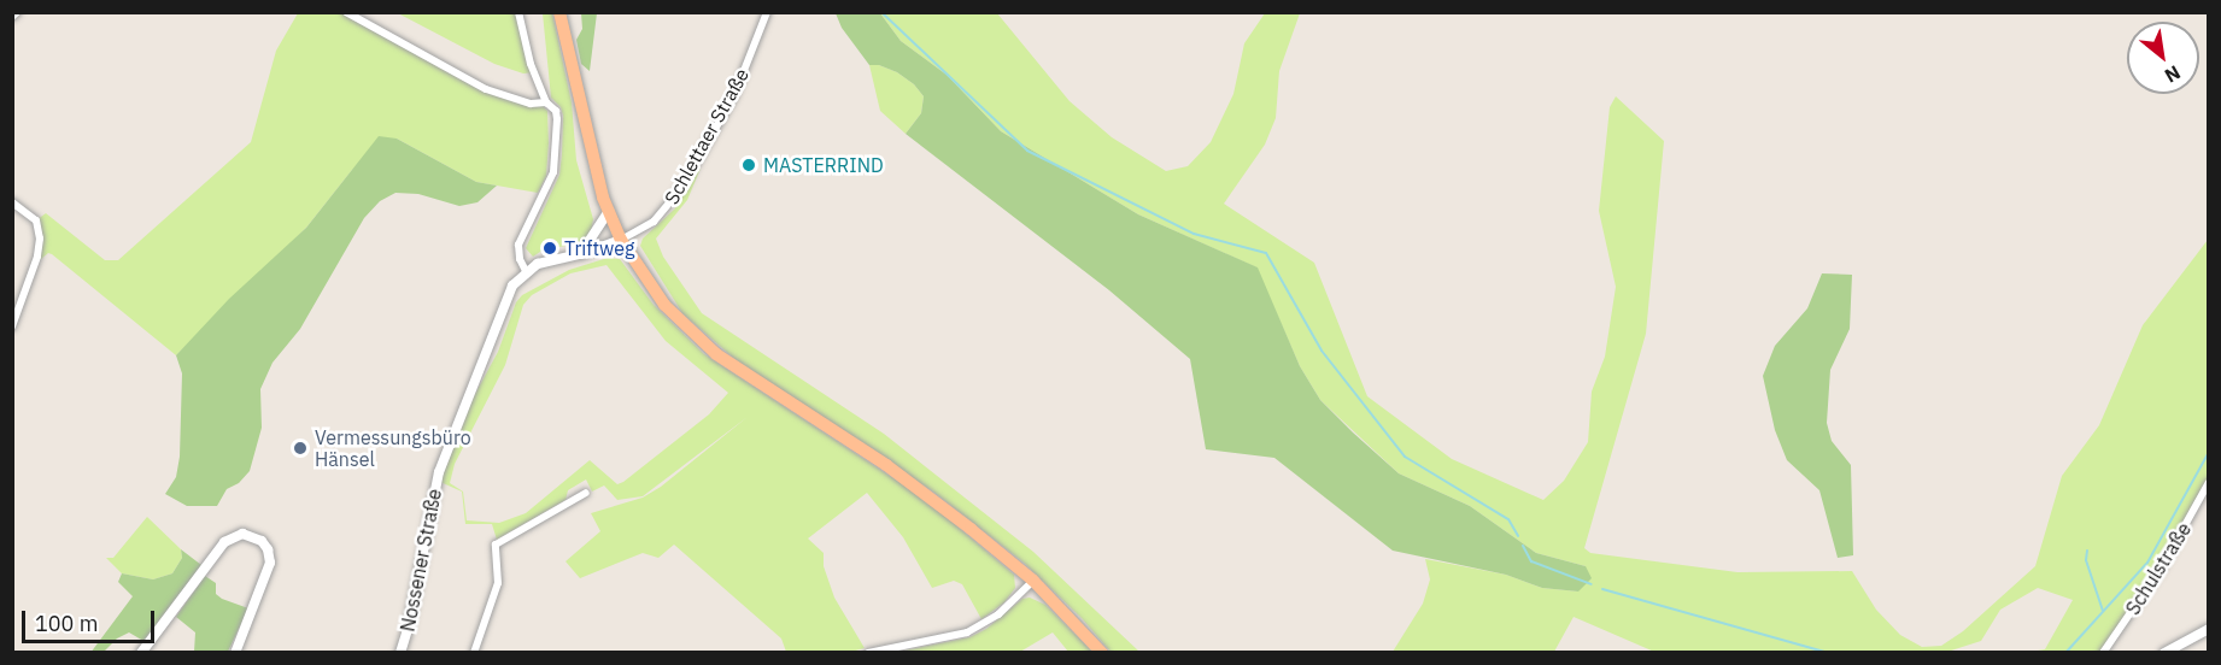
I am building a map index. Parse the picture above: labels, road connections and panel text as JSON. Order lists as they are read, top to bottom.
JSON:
{
  "streets": {
    "street": ["Schlettaer Straße", "Nossener Straße", "Schulstraße"]
  },
  "places": ["MASTERRIND", "Triftweg", "Vermessungsbüro Hänsel"],
  "scale_bar": "100 m",
  "north": "bottom right"
}
